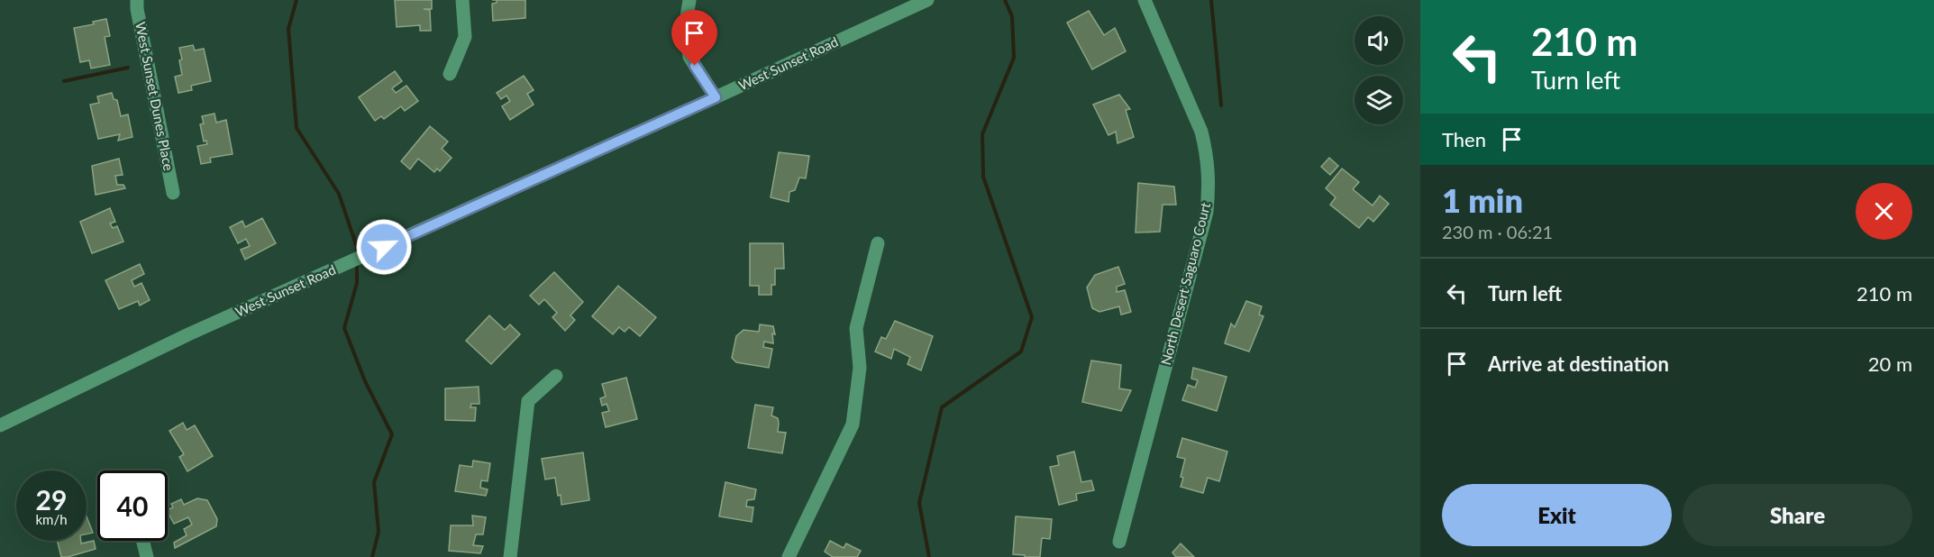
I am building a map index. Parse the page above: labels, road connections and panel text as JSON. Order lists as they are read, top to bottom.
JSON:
{
  "streets": {
    "street": ["West Sunset Road", "West Sunset Dunes Place", "North Desert Saguaro Court"]
  },
  "page": {
    "turn": ["210 m", "Turn left"],
    "then": "Then",
    "heading": ["1 min", "230 m · 06:21"],
    "list": [
      {
        "name": "Turn left",
        "value": "210 m"
      },
      {
        "name": "Arrive at destination",
        "value": "20 m"
      }
    ],
    "speed": "29 km/h",
    "limit": "40",
    "buttons": ["Exit", "Share"]
  }
}
